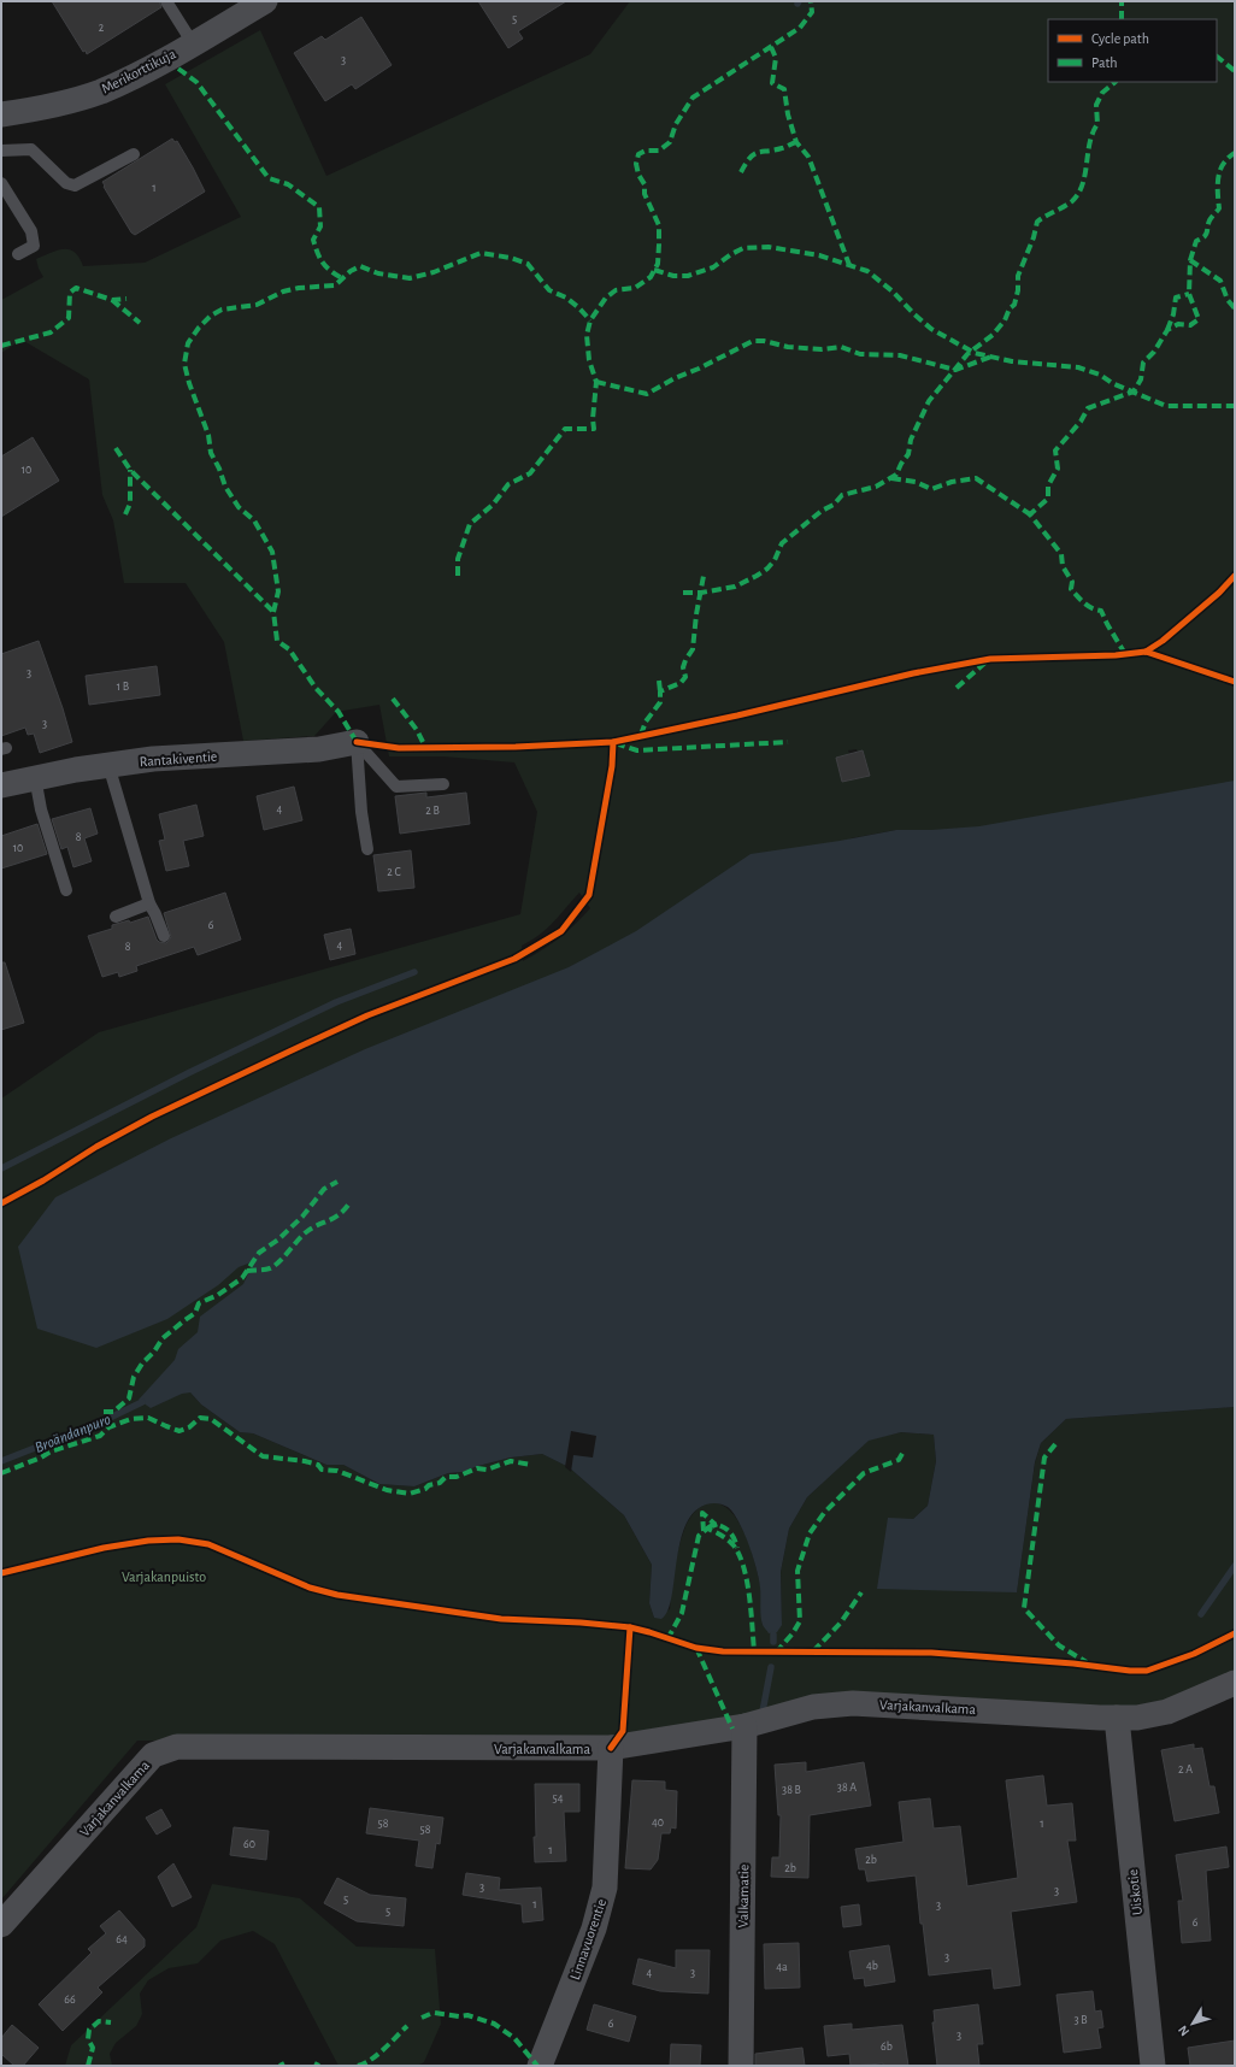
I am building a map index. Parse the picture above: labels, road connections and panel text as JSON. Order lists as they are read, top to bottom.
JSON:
{
  "streets": {
    "street": [
      "Merikorttikuja",
      "Rantakiventie",
      "Varjakanvalkama",
      "Uiskotie",
      "Valkamatie",
      "Linnavuorentie"
    ]
  },
  "crossings": [
    ["Varjakanvalkama", "Uiskotie"],
    ["Varjakanvalkama", "Valkamatie"],
    ["Varjakanvalkama", "Linnavuorentie"]
  ],
  "water": ["Broändanpuro"],
  "parks": ["Varjakanpuisto"],
  "house_numbers": [
    "5",
    "2",
    "3",
    "1",
    "10",
    "3",
    "1 B",
    "3",
    "4",
    "2 B",
    "8",
    "10",
    "2 C",
    "6",
    "4",
    "8",
    "2 A",
    "38 A",
    "38 B",
    "54",
    "40",
    "58",
    "1",
    "58",
    "60",
    "1",
    "2b",
    "2b",
    "3",
    "3",
    "5",
    "1",
    "3",
    "5",
    "6",
    "64",
    "3",
    "4b",
    "4a",
    "4",
    "3",
    "66",
    "3 B",
    "6",
    "3",
    "6b"
  ],
  "legend": ["Cycle path", "Path"],
  "north": "bottom left"
}
